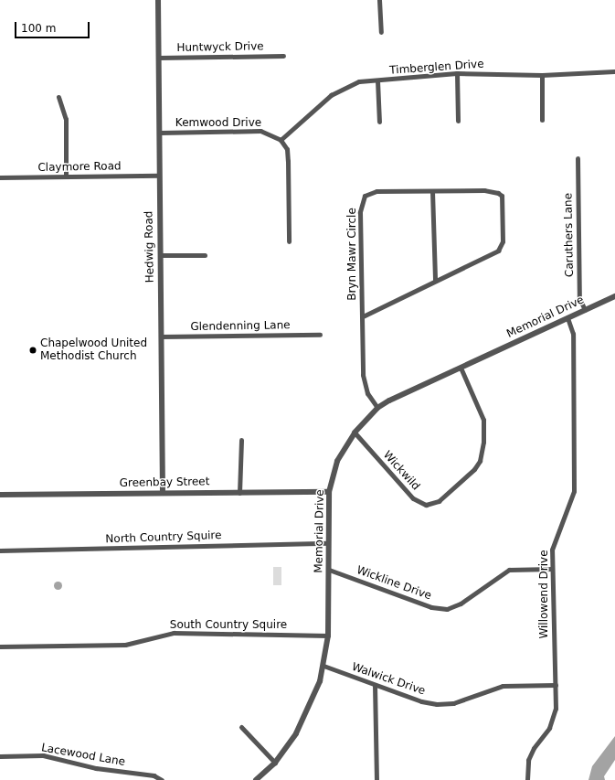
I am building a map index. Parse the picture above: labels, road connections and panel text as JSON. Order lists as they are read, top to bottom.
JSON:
{
  "streets": {
    "street": [
      "Huntwyck Drive",
      "Timberglen Drive",
      "Kemwood Drive",
      "Claymore Road",
      "Caruthers Lane",
      "Hedwig Road",
      "Bryn Mawr Circle",
      "Memorial Drive",
      "Glendenning Lane",
      "Wickwild",
      "Greenbay Street",
      "North Country Squire",
      "Wickline Drive",
      "Willowend Drive",
      "South Country Squire",
      "Walwick Drive",
      "Lacewood Lane"
    ]
  },
  "crossings": [
    ["Huntwyck Drive", "Hedwig Road"],
    ["Timberglen Drive", "Kemwood Drive"],
    ["Kemwood Drive", "Hedwig Road"],
    ["Claymore Road", "Hedwig Road"],
    ["Caruthers Lane", "Memorial Drive"],
    ["Hedwig Road", "Glendenning Lane"],
    ["Hedwig Road", "Greenbay Street"],
    ["Bryn Mawr Circle", "Memorial Drive"],
    ["Memorial Drive", "Wickwild"],
    ["Memorial Drive", "Greenbay Street"],
    ["Memorial Drive", "North Country Squire"],
    ["Memorial Drive", "Wickline Drive"],
    ["Memorial Drive", "Willowend Drive"],
    ["Memorial Drive", "South Country Squire"],
    ["Memorial Drive", "Walwick Drive"],
    ["Wickline Drive", "Willowend Drive"],
    ["Willowend Drive", "Walwick Drive"]
  ],
  "places": ["Chapelwood United Methodist Church"],
  "scale_bar": "100 m"
}
